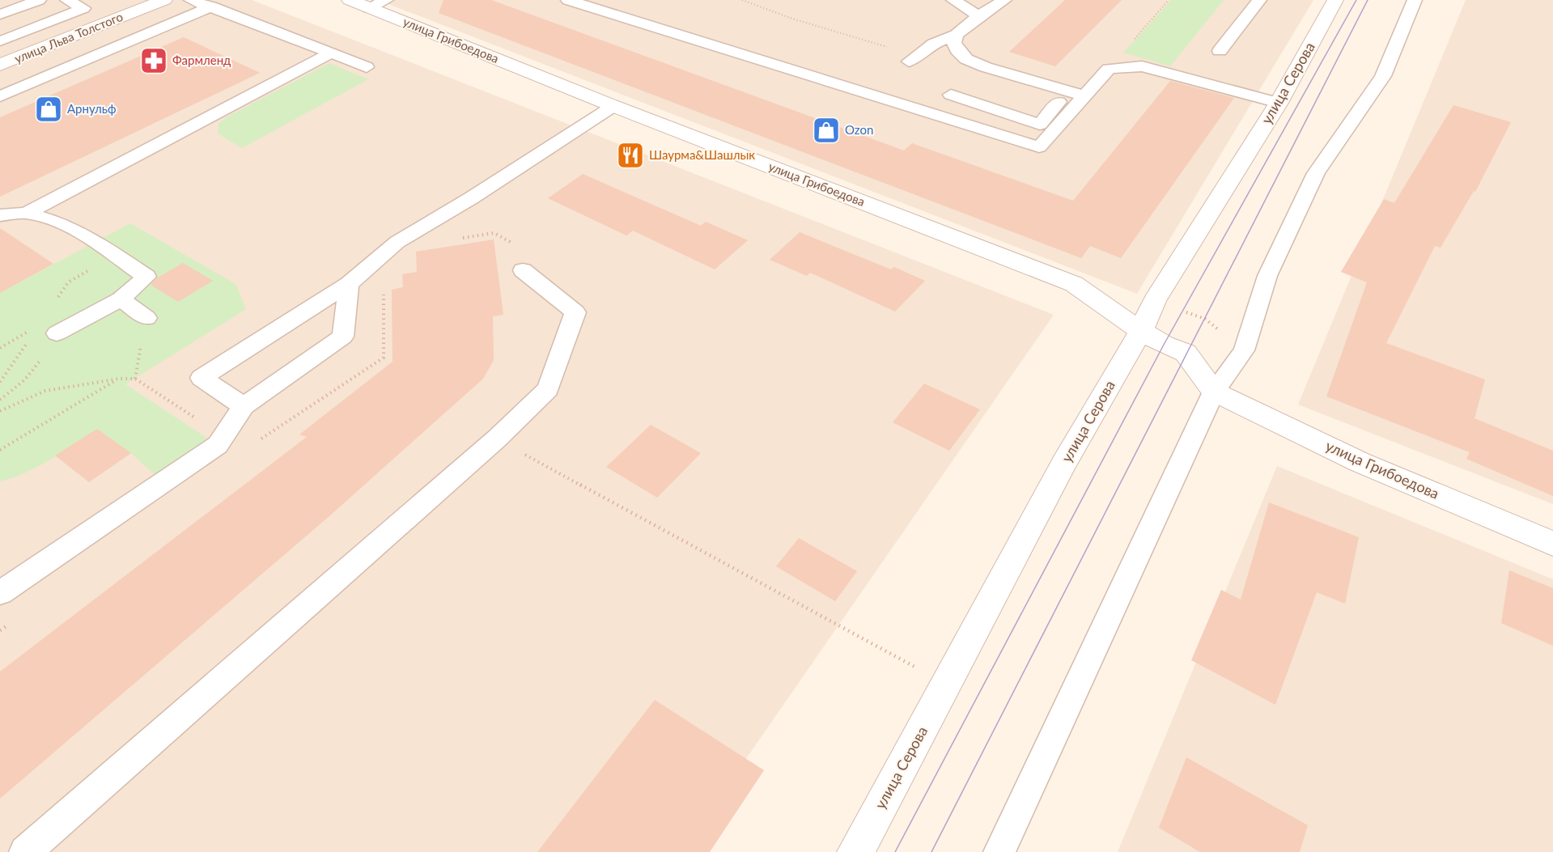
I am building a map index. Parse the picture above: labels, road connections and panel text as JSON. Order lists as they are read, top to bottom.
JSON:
{
  "streets": {
    "street": ["улица Льва Толстого", "улица Грибоедова", "улица Серова"]
  },
  "crossings": [
    ["улица Грибоедова", "улица Серова"]
  ],
  "places": {
    "pharmacy": ["Фармленд"],
    "shop": ["Арнульф", "Ozon"],
    "restaurant": ["Шаурма&Шашлык"]
  }
}
